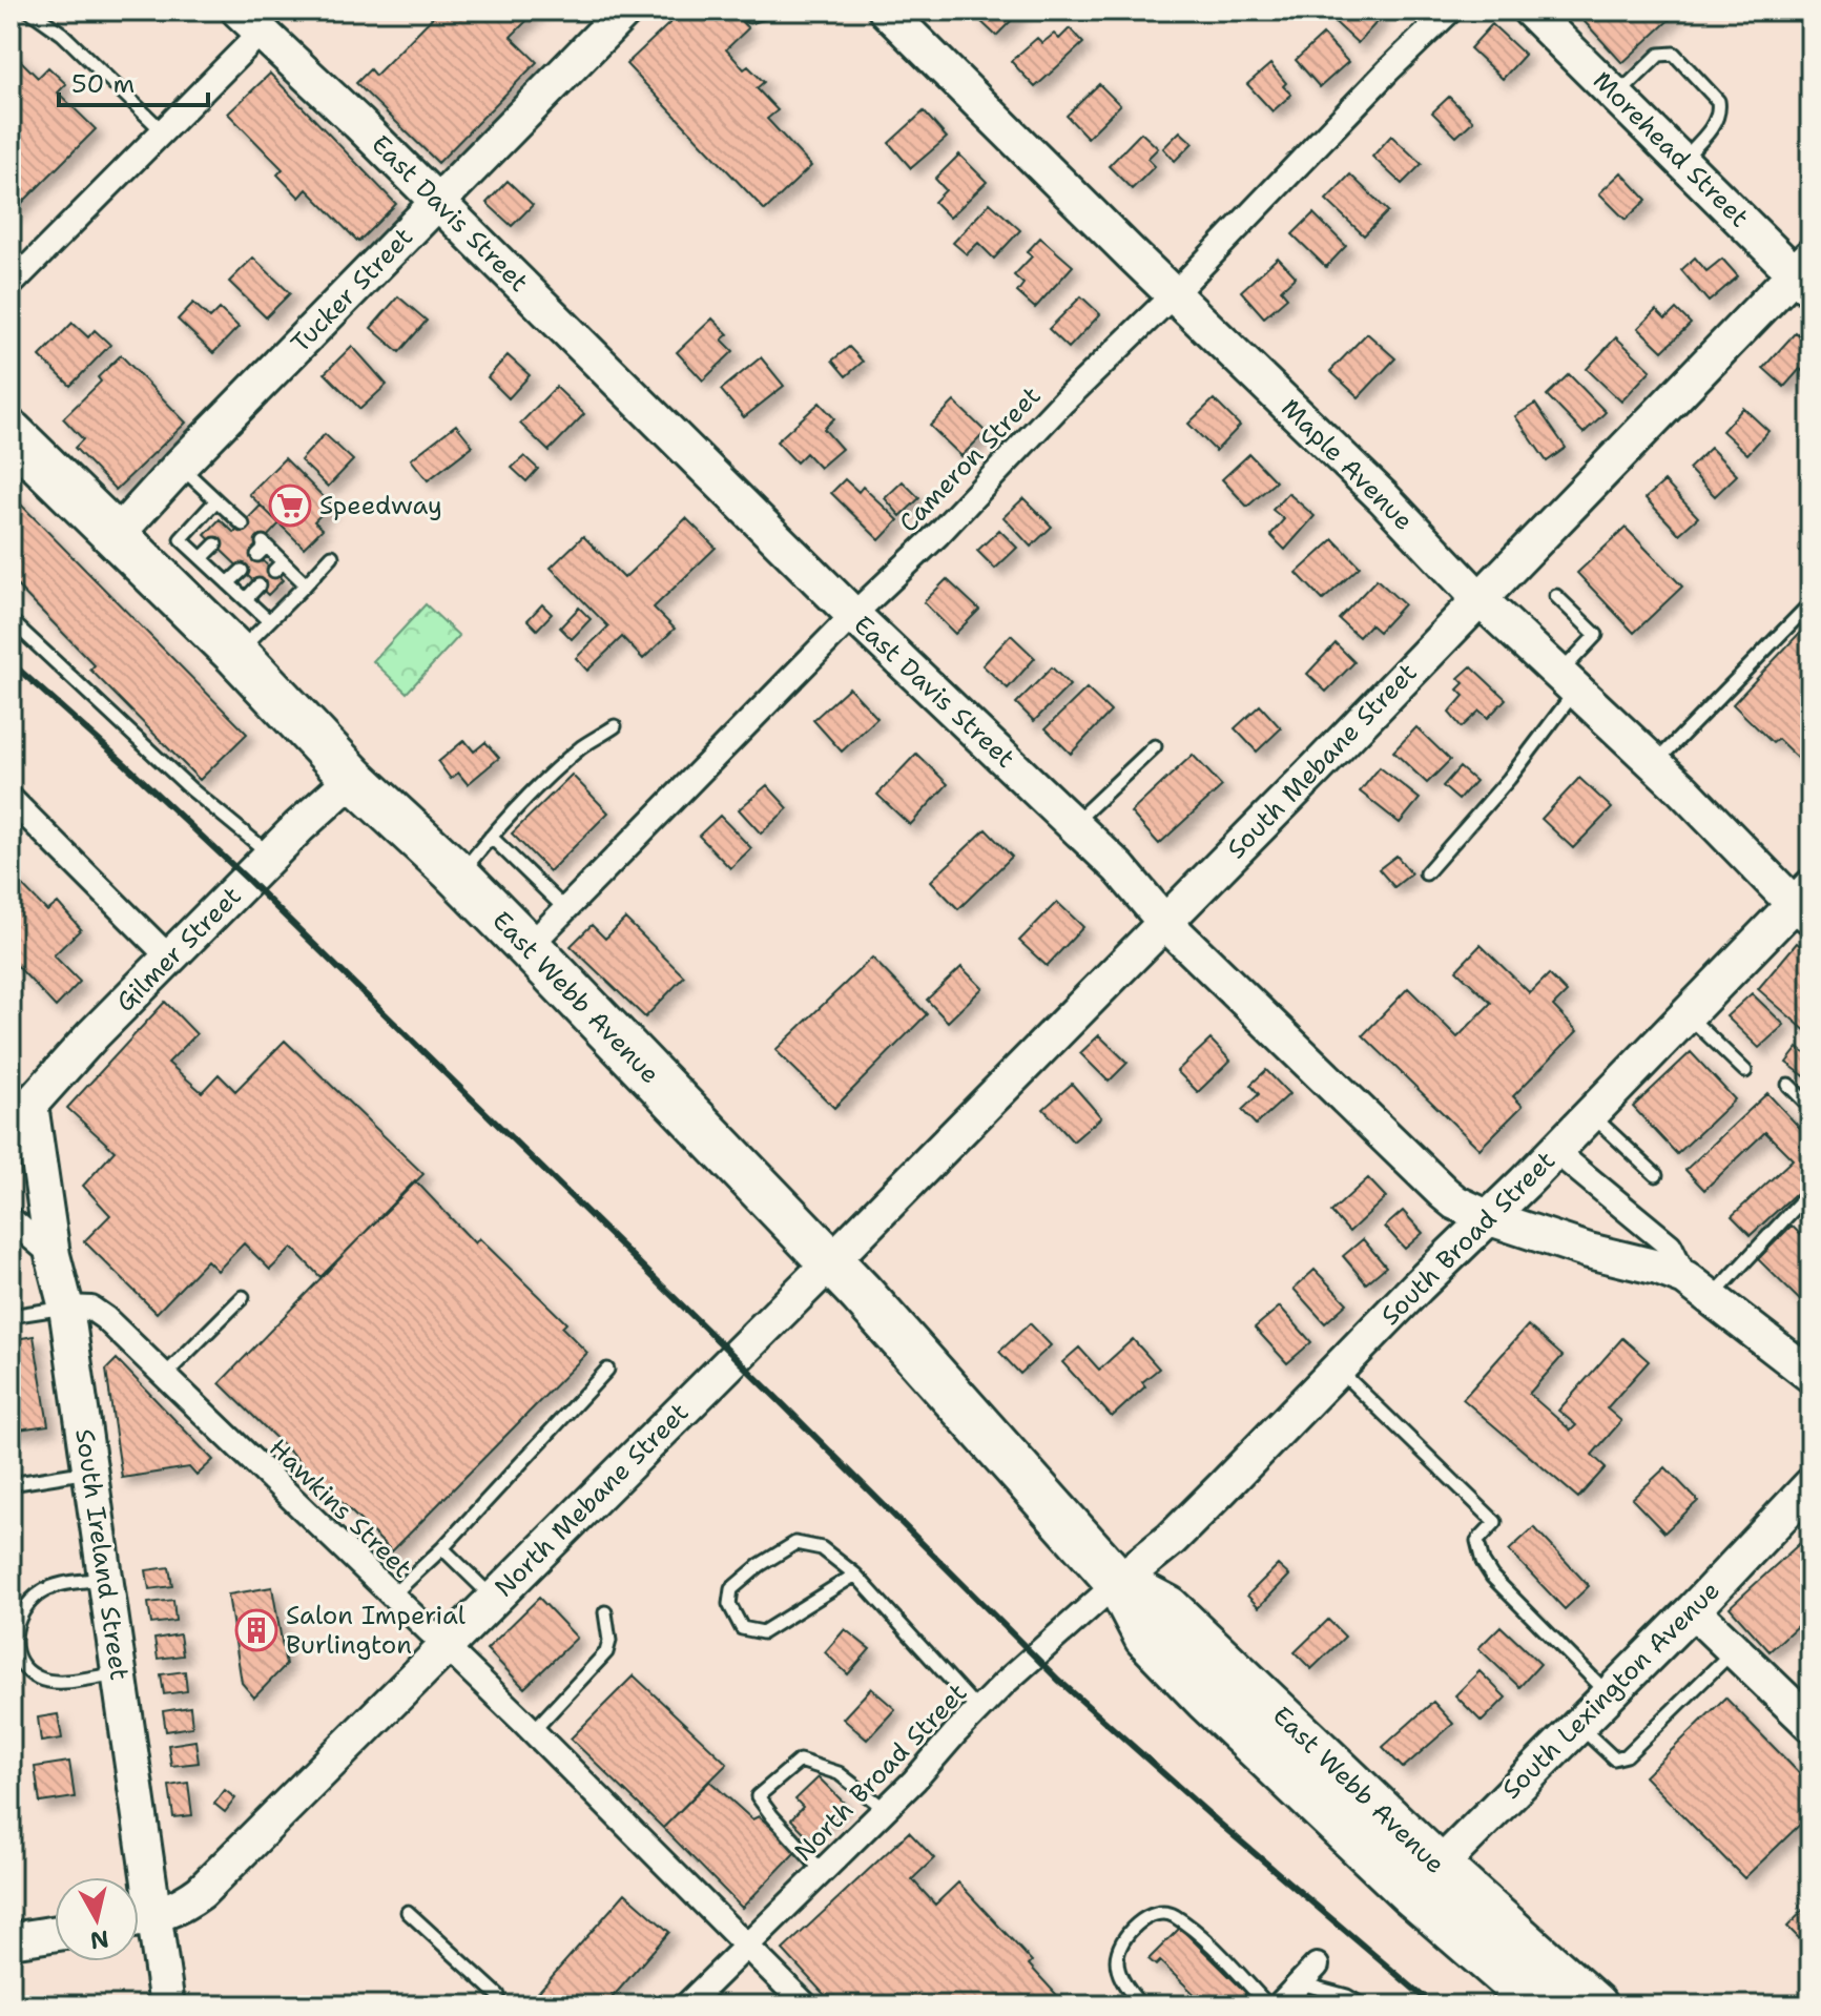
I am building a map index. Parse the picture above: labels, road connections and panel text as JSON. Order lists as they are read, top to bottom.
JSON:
{
  "streets": {
    "highway": ["East Webb Avenue"],
    "street": [
      "Morehead Street",
      "East Davis Street",
      "Tucker Street",
      "Cameron Street",
      "Maple Avenue",
      "South Mebane Street",
      "Gilmer Street",
      "South Broad Street",
      "North Mebane Street",
      "Hawkins Street",
      "South Ireland Street",
      "South Lexington Avenue",
      "North Broad Street"
    ]
  },
  "crossings": [
    ["Morehead Street", "South Mebane Street"],
    ["East Davis Street", "Tucker Street"],
    ["East Davis Street", "Cameron Street"],
    ["East Davis Street", "South Mebane Street"],
    ["East Davis Street", "South Broad Street"],
    ["Tucker Street", "East Webb Avenue"],
    ["Cameron Street", "Maple Avenue"],
    ["Cameron Street", "East Webb Avenue"],
    ["Maple Avenue", "South Mebane Street"],
    ["Maple Avenue", "South Broad Street"],
    ["South Mebane Street", "East Webb Avenue"],
    ["South Mebane Street", "North Mebane Street"],
    ["Gilmer Street", "East Webb Avenue"],
    ["Gilmer Street", "South Ireland Street"],
    ["East Webb Avenue", "South Broad Street"],
    ["East Webb Avenue", "North Mebane Street"],
    ["East Webb Avenue", "South Lexington Avenue"],
    ["East Webb Avenue", "North Broad Street"],
    ["South Broad Street", "North Broad Street"],
    ["North Mebane Street", "Hawkins Street"],
    ["Hawkins Street", "South Ireland Street"],
    ["Hawkins Street", "North Broad Street"]
  ],
  "places": {
    "supermarket": ["Speedway"],
    "building": ["Salon Imperial Burlington"]
  },
  "scale_bar": "50 m",
  "north": "bottom"
}
